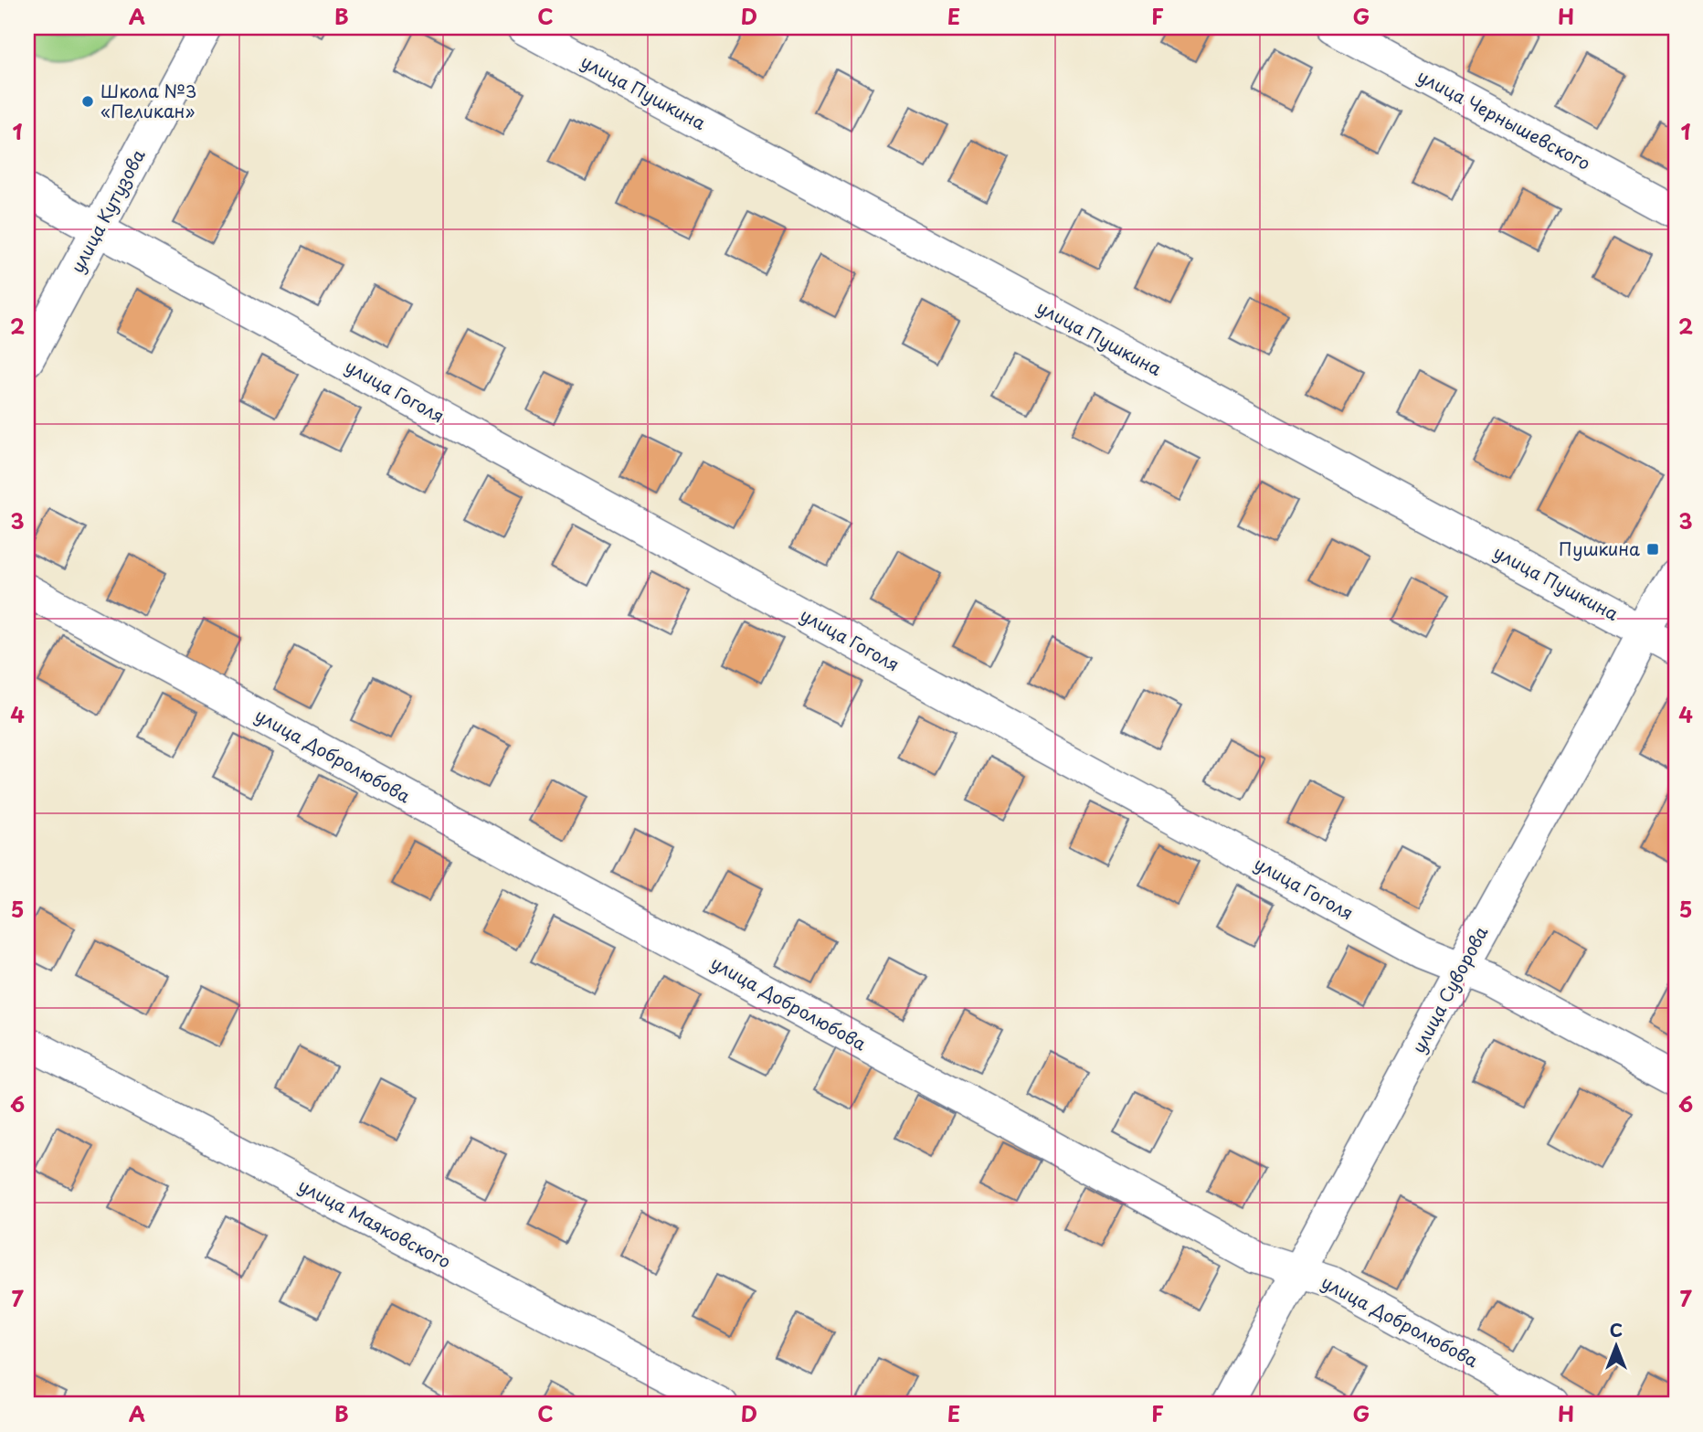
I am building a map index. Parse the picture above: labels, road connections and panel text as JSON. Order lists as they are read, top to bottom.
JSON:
{
  "streets": {
    "street": [
      "улица Пушкина",
      "улица Чернышевского",
      "улица Кутузова",
      "улица Гоголя",
      "улица Добролюбова",
      "улица Суворова",
      "улица Маяковского"
    ]
  },
  "crossings": [
    ["улица Пушкина", "улица Суворова"],
    ["улица Кутузова", "улица Гоголя"],
    ["улица Гоголя", "улица Суворова"],
    ["улица Добролюбова", "улица Суворова"]
  ],
  "places": {
    "other": ["Школа №3 «Пеликан»"],
    "transit": ["Пушкина"]
  },
  "north": "top",
  "grid": {
    "columns": [
      "A",
      "B",
      "C",
      "D",
      "E",
      "F",
      "G",
      "H"
    ],
    "rows": [
      "1",
      "2",
      "3",
      "4",
      "5",
      "6",
      "7"
    ]
  }
}
